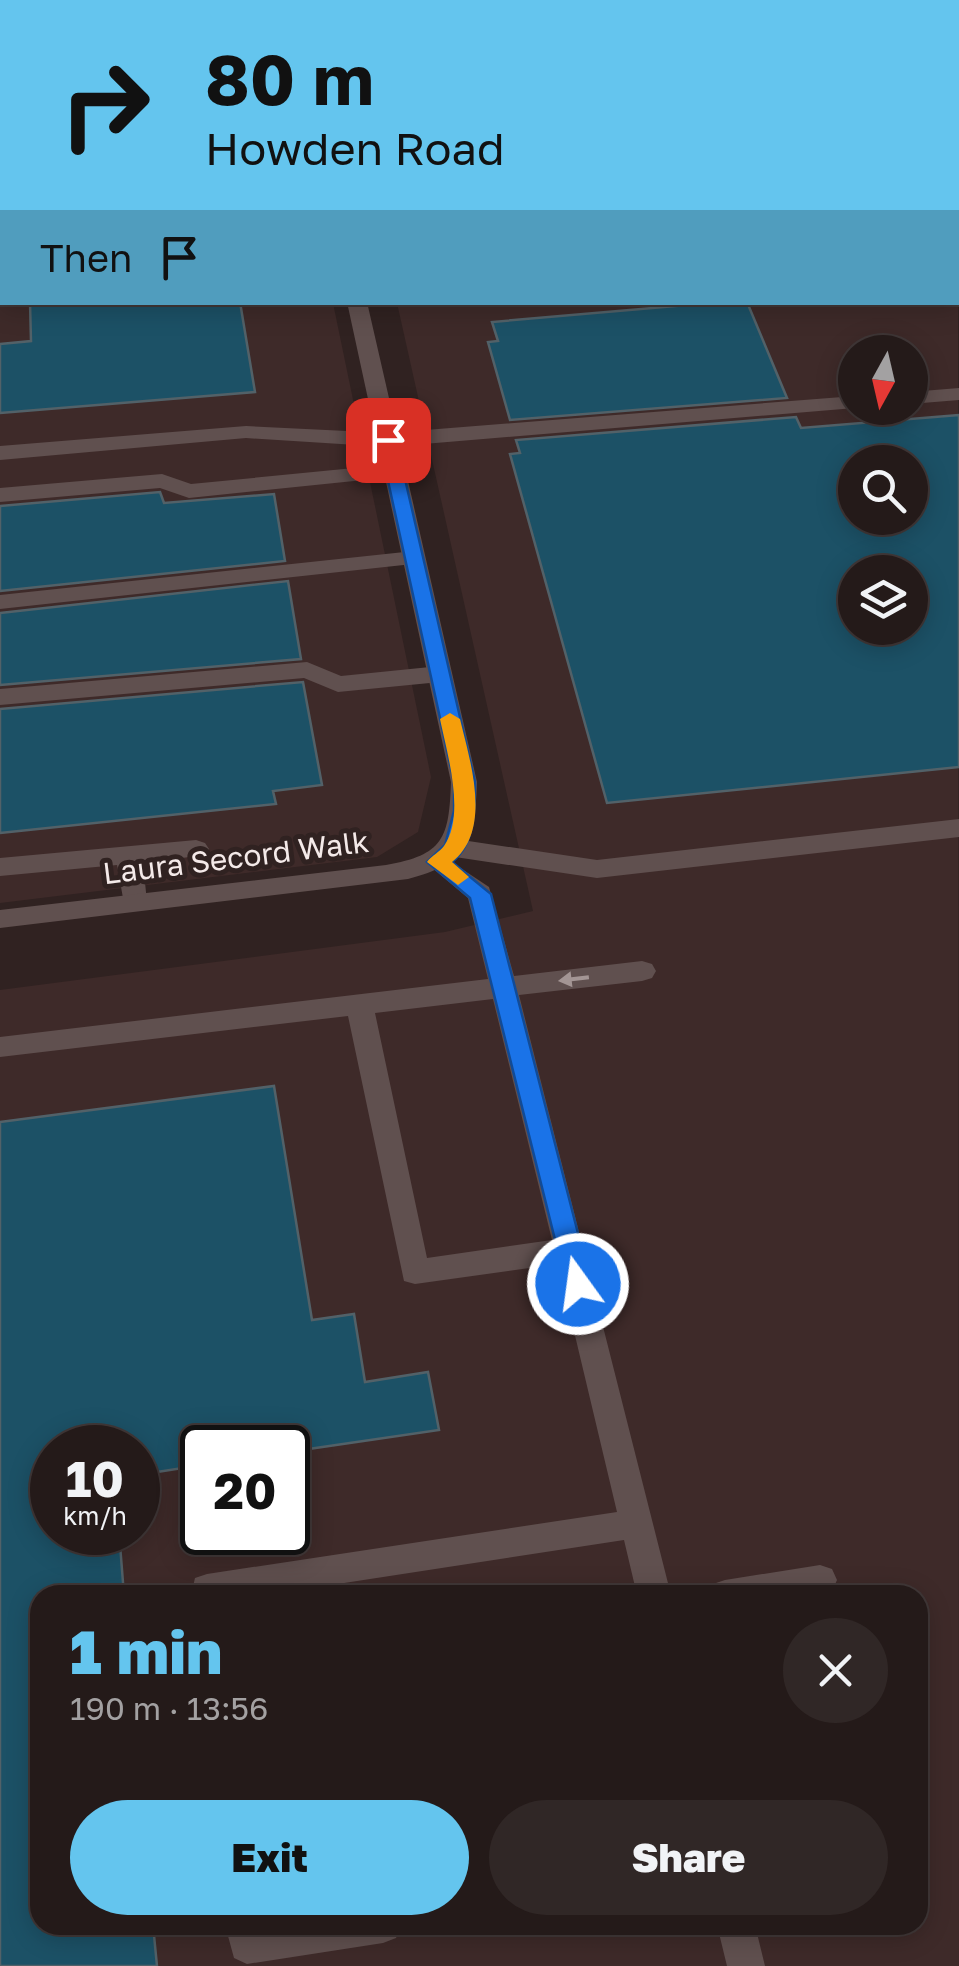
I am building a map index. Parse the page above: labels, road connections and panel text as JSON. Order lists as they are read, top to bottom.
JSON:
{
  "streets": {
    "street": ["Laura Secord Walk"]
  },
  "north": "bottom",
  "page": {
    "turn": ["80 m", "Howden Road"],
    "then": "Then",
    "speed": "10 km/h",
    "limit": "20",
    "heading": ["1 min", "190 m · 13:56"],
    "buttons": ["Exit", "Share"]
  }
}
